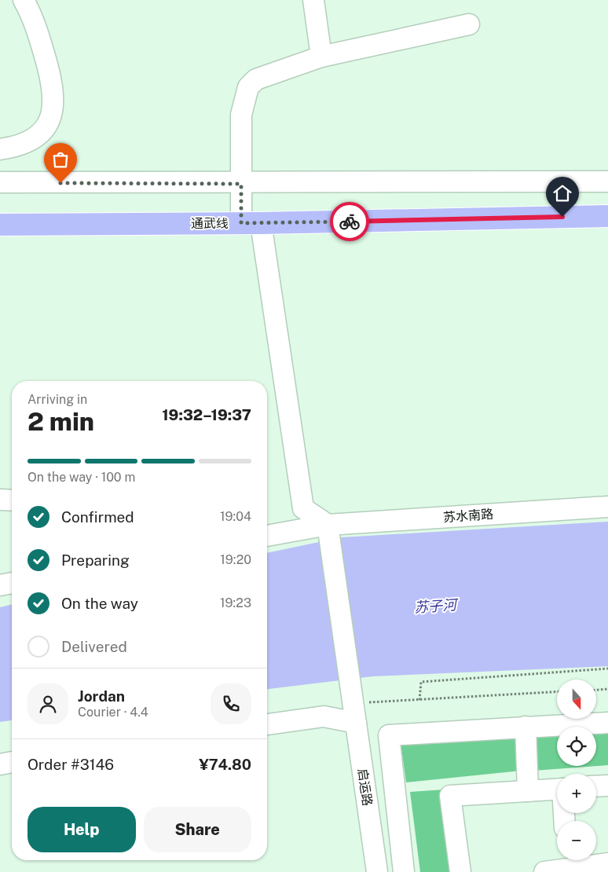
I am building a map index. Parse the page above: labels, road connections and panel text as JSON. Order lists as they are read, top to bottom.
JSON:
{
  "streets": {
    "highway": ["通武线"],
    "street": ["苏水南路", "启运路"]
  },
  "crossings": [
    ["苏水南路", "启运路"]
  ],
  "water": ["苏子河"],
  "north": "bottom",
  "page": {
    "heading": ["2 min", "Arriving in", "19:32–19:37"],
    "panel": [
      "Jordan",
      "Courier · 4.4",
      "Order #3146",
      "¥74.80"
    ],
    "bar": "On the way · 100 m",
    "list": [
      ["Confirmed", "19:04"],
      ["Preparing", "19:20"],
      ["On the way", "19:23"],
      "Delivered"
    ],
    "map_buttons": ["+", "−"],
    "buttons": ["Help", "Share"]
  }
}
